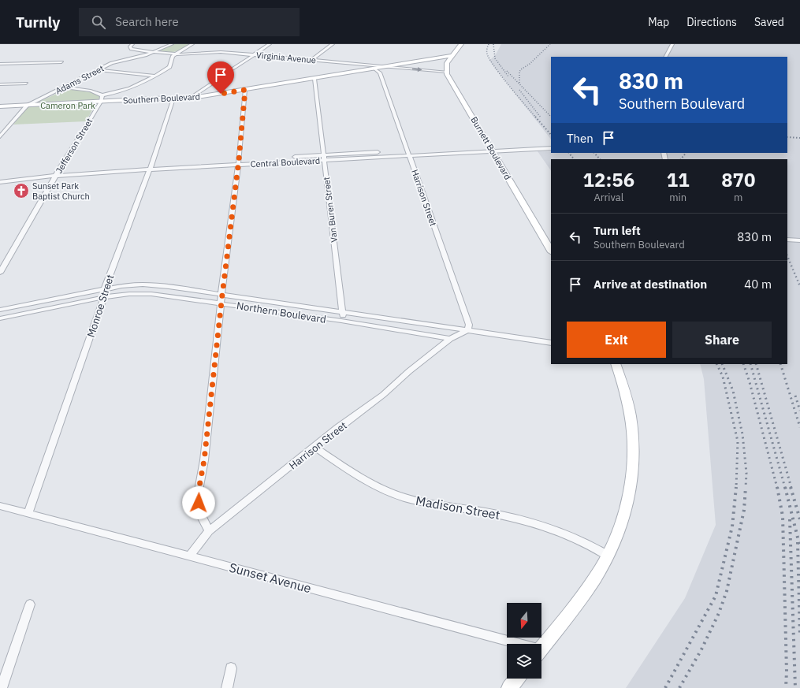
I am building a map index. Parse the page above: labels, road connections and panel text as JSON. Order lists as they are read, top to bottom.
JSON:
{
  "streets": {
    "main road": ["Southern Boulevard", "Burnett Boulevard"],
    "street": [
      "Virginia Avenue",
      "Adams Street",
      "Jefferson Street",
      "Central Boulevard",
      "Harrison Street",
      "Van Buren Street",
      "Monroe Street",
      "Northern Boulevard",
      "Madison Street",
      "Sunset Avenue"
    ]
  },
  "crossings": [
    ["Virginia Avenue", "Adams Street"],
    ["Virginia Avenue", "Southern Boulevard"],
    ["Adams Street", "Southern Boulevard"],
    ["Southern Boulevard", "Jefferson Street"],
    ["Southern Boulevard", "Harrison Street"],
    ["Southern Boulevard", "Van Buren Street"],
    ["Southern Boulevard", "Monroe Street"],
    ["Jefferson Street", "Central Boulevard"],
    ["Burnett Boulevard", "Central Boulevard"],
    ["Central Boulevard", "Harrison Street"],
    ["Central Boulevard", "Van Buren Street"],
    ["Central Boulevard", "Monroe Street"],
    ["Harrison Street", "Northern Boulevard"],
    ["Harrison Street", "Madison Street"],
    ["Harrison Street", "Sunset Avenue"],
    ["Van Buren Street", "Northern Boulevard"],
    ["Monroe Street", "Northern Boulevard"],
    ["Monroe Street", "Sunset Avenue"]
  ],
  "parks": ["Cameron Park"],
  "places": {
    "church": ["Sunset Park Baptist Church"]
  },
  "north": "bottom",
  "page": {
    "header": "Turnly",
    "search": "Search here",
    "nav": ["Map", "Directions", "Saved"],
    "turn": ["830 m", "Southern Boulevard"],
    "then": "Then",
    "eta": [
      "12:56",
      "Arrival",
      "11",
      "min",
      "870",
      "m"
    ],
    "list": [
      {
        "name": "Turn left",
        "note": "Southern Boulevard",
        "value": "830 m"
      },
      {
        "name": "Arrive at destination",
        "value": "40 m"
      }
    ],
    "buttons": ["Exit", "Share"]
  }
}
